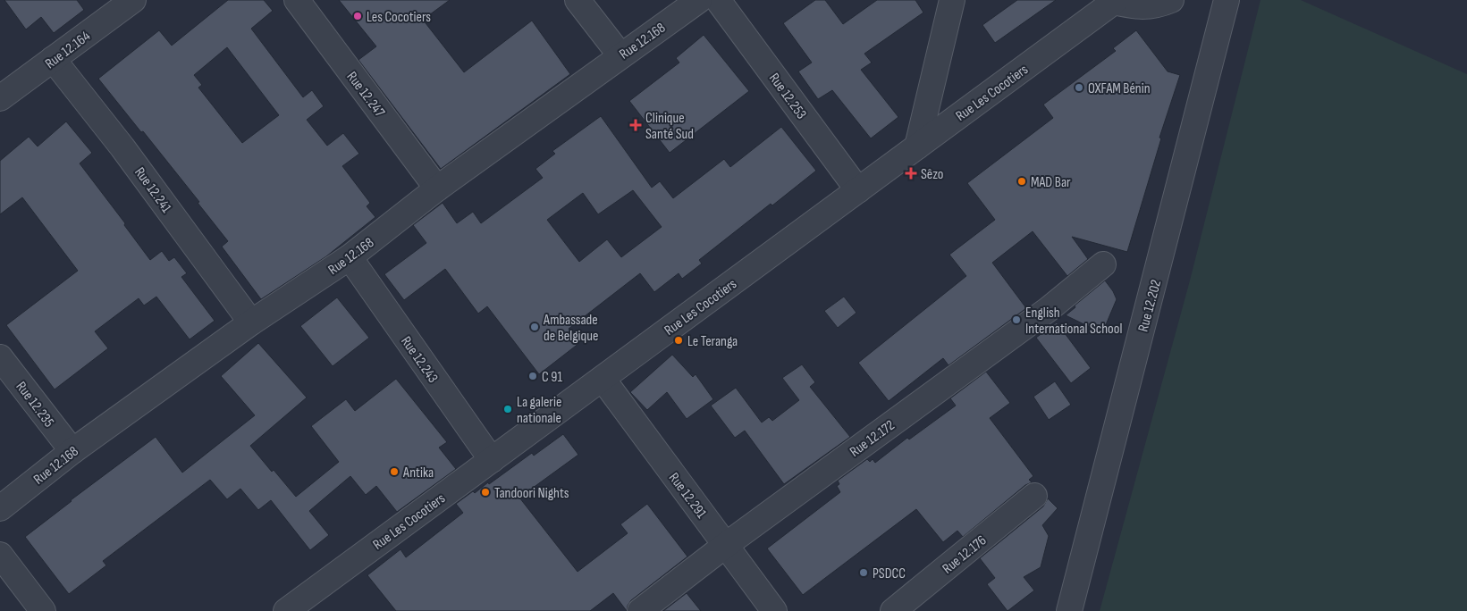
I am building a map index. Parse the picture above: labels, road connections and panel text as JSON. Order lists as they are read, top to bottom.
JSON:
{
  "streets": {
    "street": [
      "Rue 12.168",
      "Rue 12.164",
      "Rue Les Cocotiers",
      "Rue 12.247",
      "Rue 12.253",
      "Rue 12.241",
      "Rue 12.202",
      "Rue 12.243",
      "Rue 12.235",
      "Rue 12.172",
      "Rue 12.291",
      "Rue 12.176"
    ]
  },
  "crossings": [
    ["Rue 12.168", "Rue 12.247"],
    ["Rue 12.168", "Rue 12.241"],
    ["Rue 12.168", "Rue 12.243"],
    ["Rue 12.168", "Rue 12.235"],
    ["Rue 12.164", "Rue 12.241"],
    ["Rue Les Cocotiers", "Rue 12.253"],
    ["Rue Les Cocotiers", "Rue 12.243"],
    ["Rue Les Cocotiers", "Rue 12.291"],
    ["Rue 12.172", "Rue 12.291"]
  ],
  "places": {
    "other": [
      "Les Cocotiers",
      "OXFAM Bénin",
      "MAD Bar",
      "English International School",
      "Ambassade de Belgique",
      "Le Teranga",
      "C 91",
      "La galerie nationale",
      "Antika",
      "Tandoori Nights",
      "PSDCC"
    ],
    "health": ["Clinique Santé Sud", "Sêzo"]
  }
}
